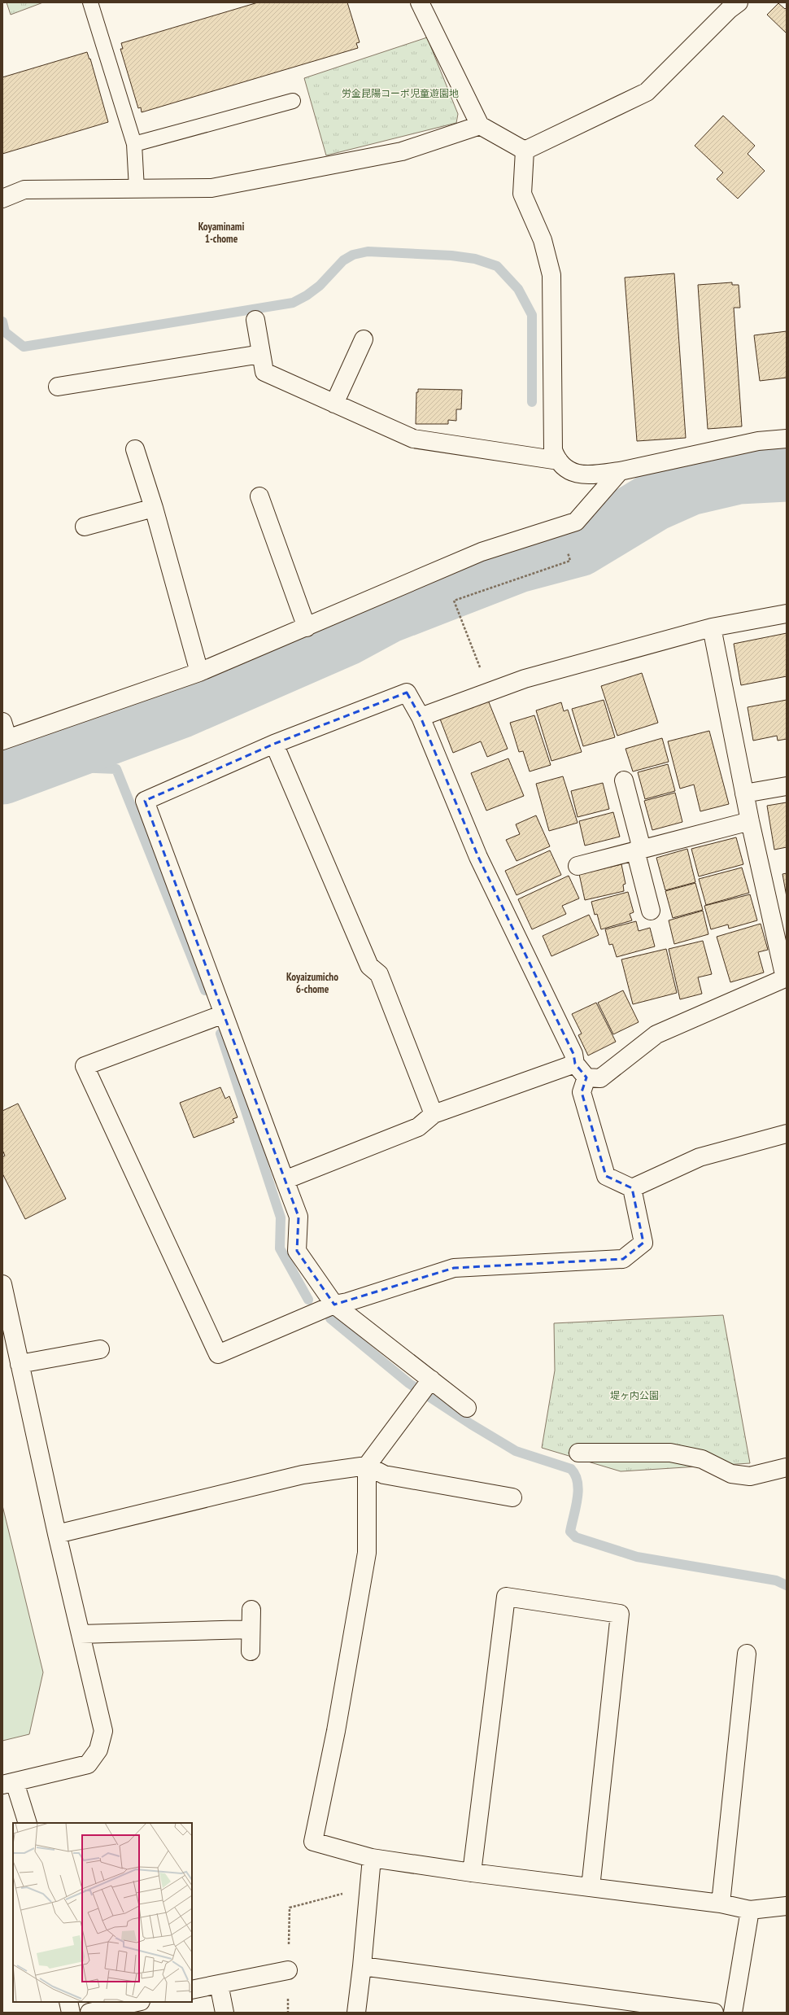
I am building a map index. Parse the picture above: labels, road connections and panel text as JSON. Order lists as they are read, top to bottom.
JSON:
{
  "districts": ["Koyaminami 1-chome", "Koyaizumicho 6-chome"],
  "parks": ["労金昆陽コーポ児童遊園地", "堤ヶ内公園"]
}
